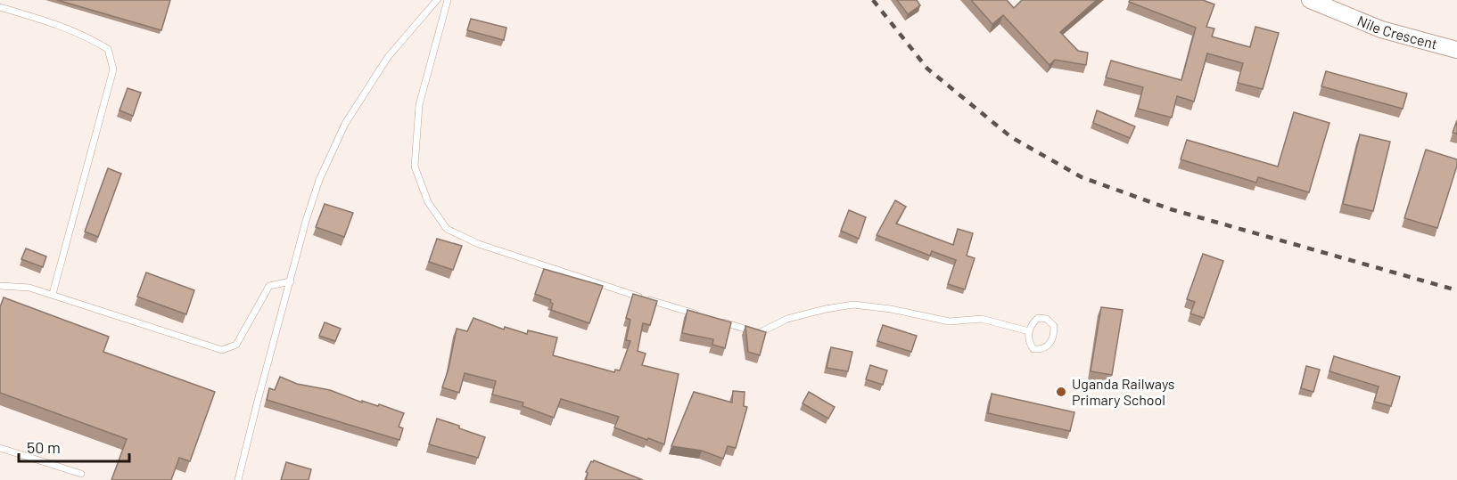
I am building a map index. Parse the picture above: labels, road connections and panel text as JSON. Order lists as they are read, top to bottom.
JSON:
{
  "streets": {
    "street": ["Nile Crescent"]
  },
  "places": ["Uganda Railways Primary School"],
  "scale_bar": "50 m"
}
